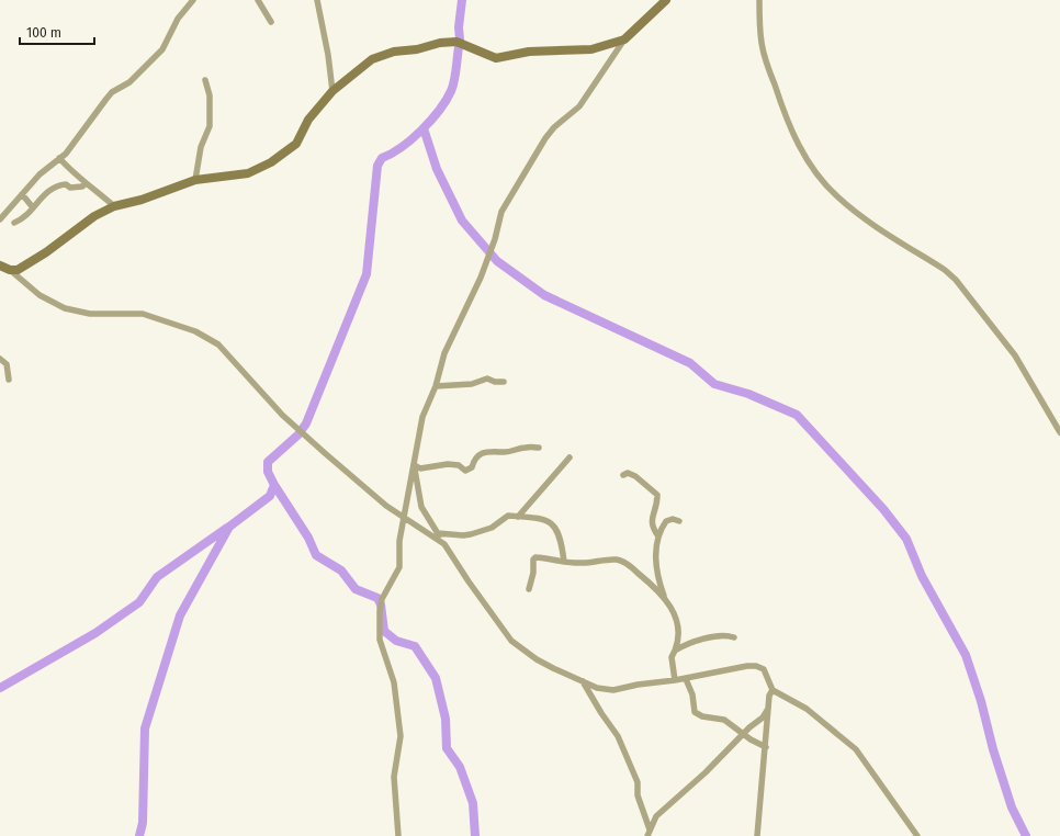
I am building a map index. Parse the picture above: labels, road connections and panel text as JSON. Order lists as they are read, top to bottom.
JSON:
{
  "scale_bar": "100 m"
}
